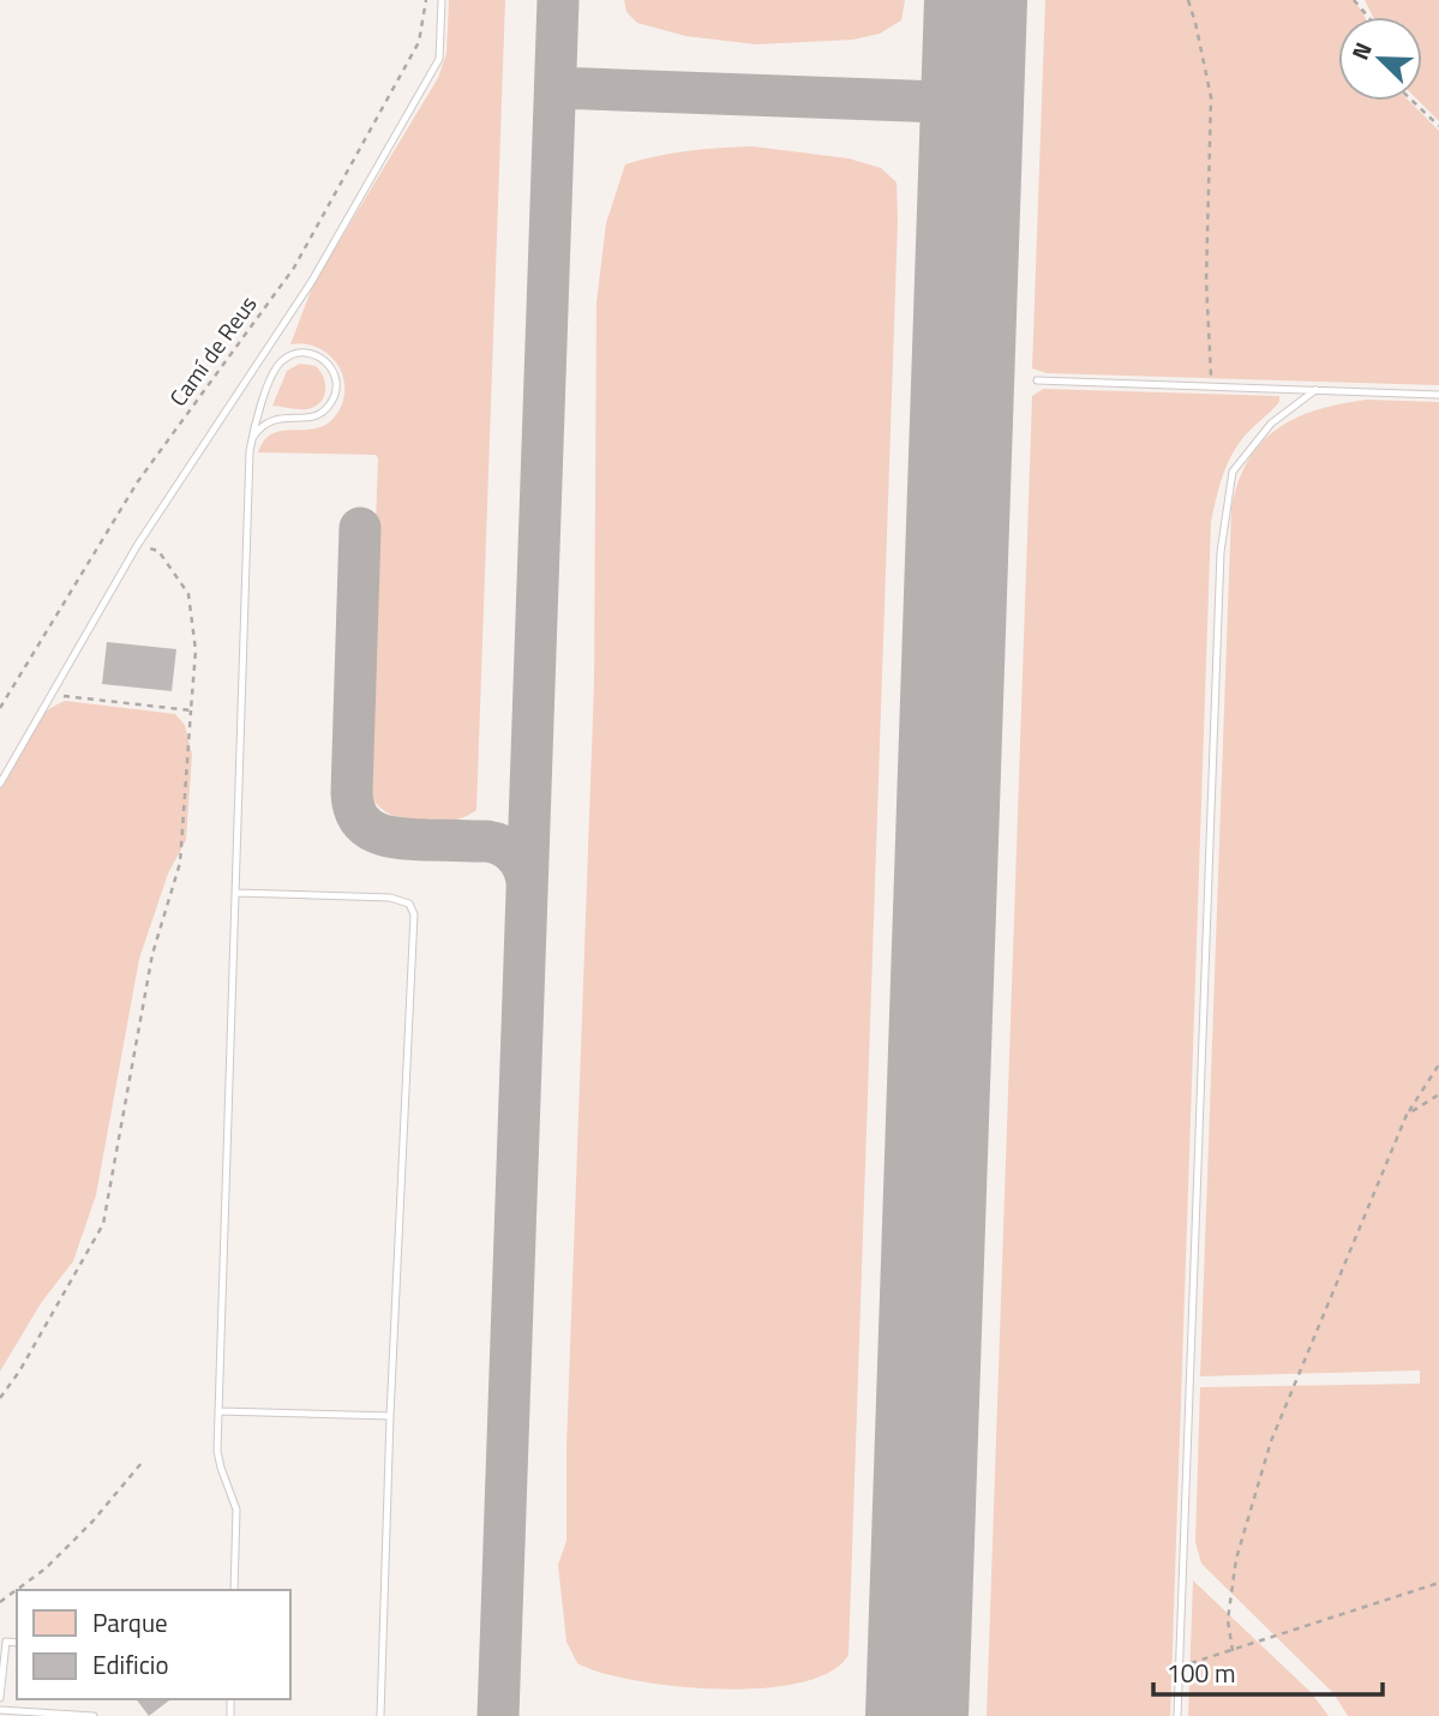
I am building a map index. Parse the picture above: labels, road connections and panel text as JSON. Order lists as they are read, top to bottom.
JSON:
{
  "streets": {
    "path": ["Camí de Reus"]
  },
  "legend": ["Parque", "Edificio"],
  "scale_bar": "100 m",
  "north": "top left"
}
